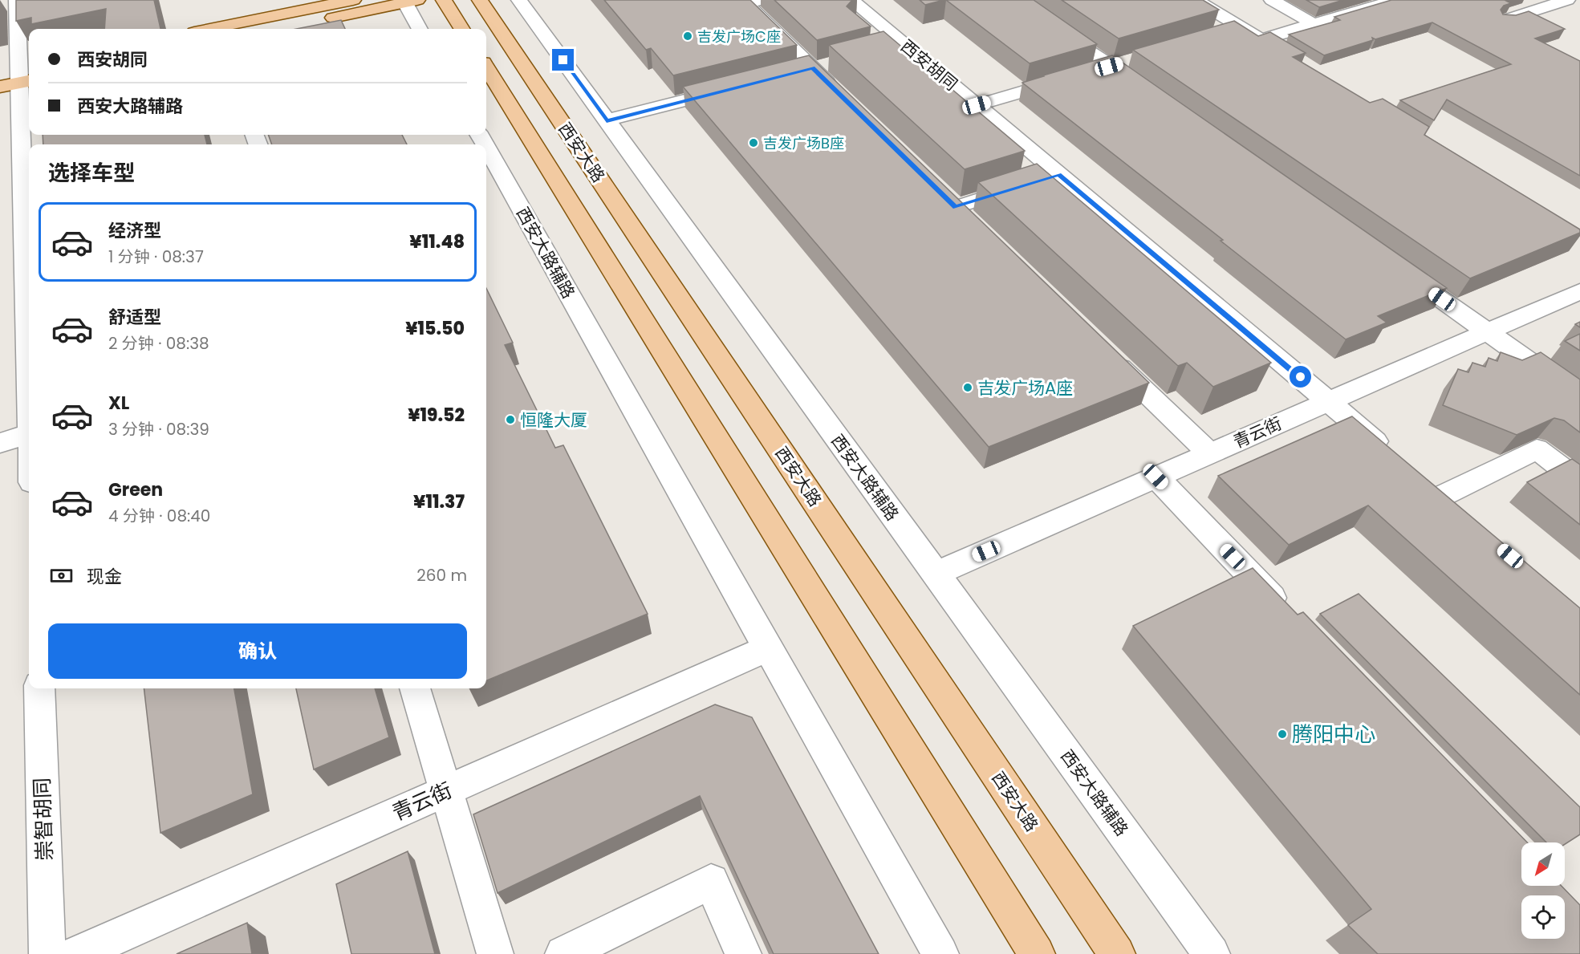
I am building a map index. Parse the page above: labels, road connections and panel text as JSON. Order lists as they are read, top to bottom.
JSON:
{
  "streets": {
    "main road": ["西安大路"],
    "street": [
      "西安胡同",
      "西安大路辅路",
      "青云街",
      "崇智胡同"
    ]
  },
  "crossings": [
    ["西安胡同", "青云街"],
    ["西安大路辅路", "青云街"]
  ],
  "places": [
    "吉发广场C座",
    "吉发广场B座",
    "吉发广场A座",
    "恒隆大厦",
    "腾阳中心"
  ],
  "north": "bottom left",
  "page": {
    "banner": ["西安胡同", "西安大路辅路"],
    "heading": "选择车型",
    "list": [
      {
        "name": "经济型",
        "note": "1 分钟 · 08:37",
        "value": "¥11.48"
      },
      {
        "name": "舒适型",
        "note": "2 分钟 · 08:38",
        "value": "¥15.50"
      },
      {
        "name": "XL",
        "note": "3 分钟 · 08:39",
        "value": "¥19.52"
      },
      {
        "name": "Green",
        "note": "4 分钟 · 08:40",
        "value": "¥11.37"
      }
    ],
    "pay": ["现金", "260 m"],
    "buttons": "确认"
  }
}
